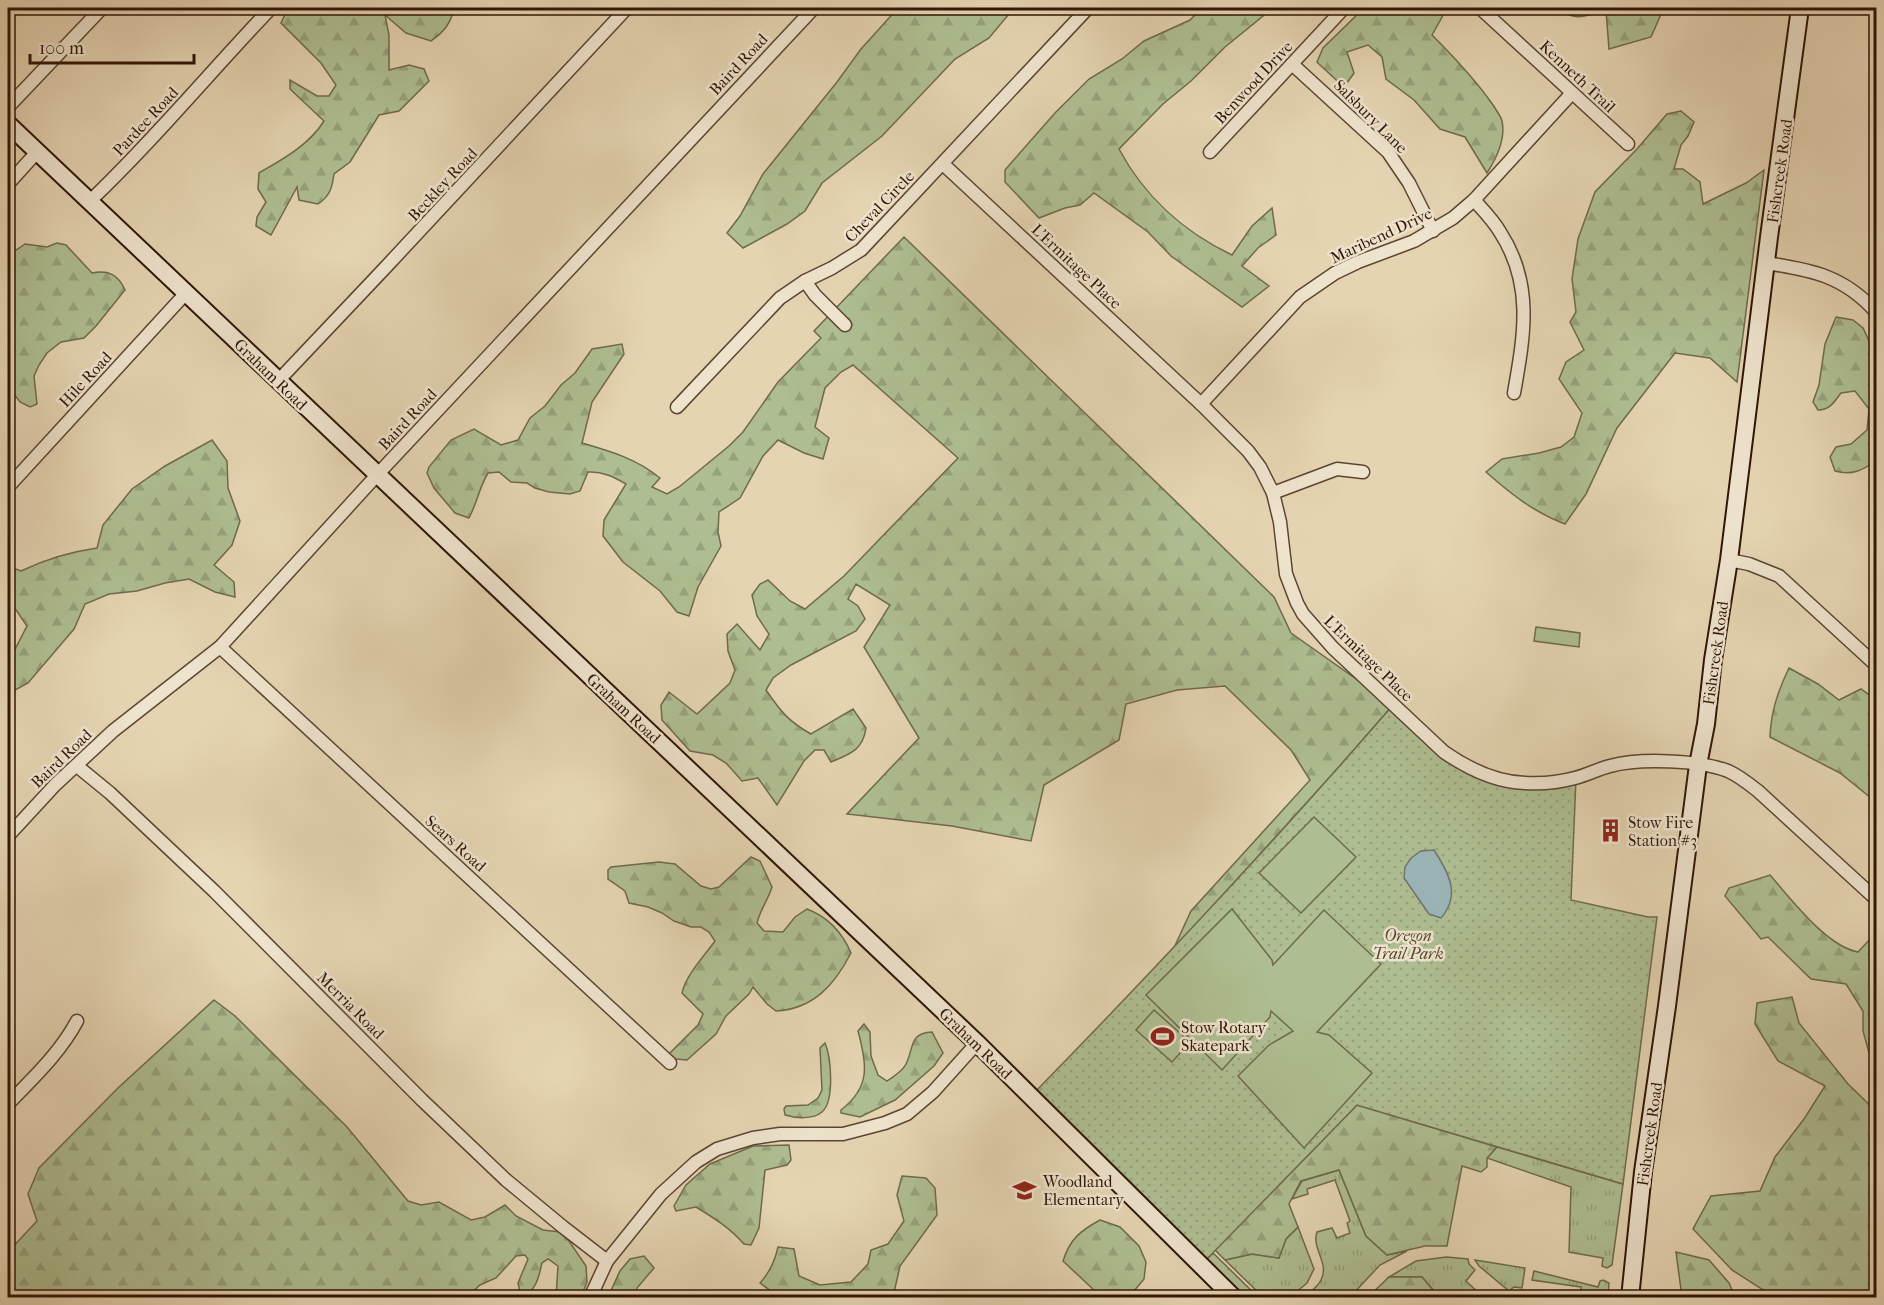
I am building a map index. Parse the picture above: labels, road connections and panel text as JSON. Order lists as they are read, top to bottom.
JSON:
{
  "streets": {
    "main road": ["Fishcreek Road", "Graham Road"],
    "street": [
      "Baird Road",
      "Kenneth Trail",
      "Benwood Drive",
      "Salsbury Lane",
      "Pardee Road",
      "Beckley Road",
      "Cheval Circle",
      "Maribend Drive",
      "L'Ermitage Place",
      "Hile Road",
      "Sears Road",
      "Merria Road"
    ]
  },
  "crossings": [
    ["Baird Road", "Graham Road"],
    ["Baird Road", "Sears Road"],
    ["Baird Road", "Merria Road"],
    ["Kenneth Trail", "Maribend Drive"],
    ["Benwood Drive", "Salsbury Lane"],
    ["Salsbury Lane", "Maribend Drive"],
    ["Pardee Road", "Graham Road"],
    ["Fishcreek Road", "L'Ermitage Place"],
    ["Beckley Road", "Graham Road"],
    ["Cheval Circle", "L'Ermitage Place"],
    ["Maribend Drive", "L'Ermitage Place"],
    ["Graham Road", "Hile Road"]
  ],
  "parks": ["Oregon Trail Park"],
  "places": {
    "building": ["Stow Fire Station #3"],
    "sports": ["Stow Rotary Skatepark"],
    "school or university": ["Woodland Elementary"]
  },
  "scale_bar": "100 m"
}
